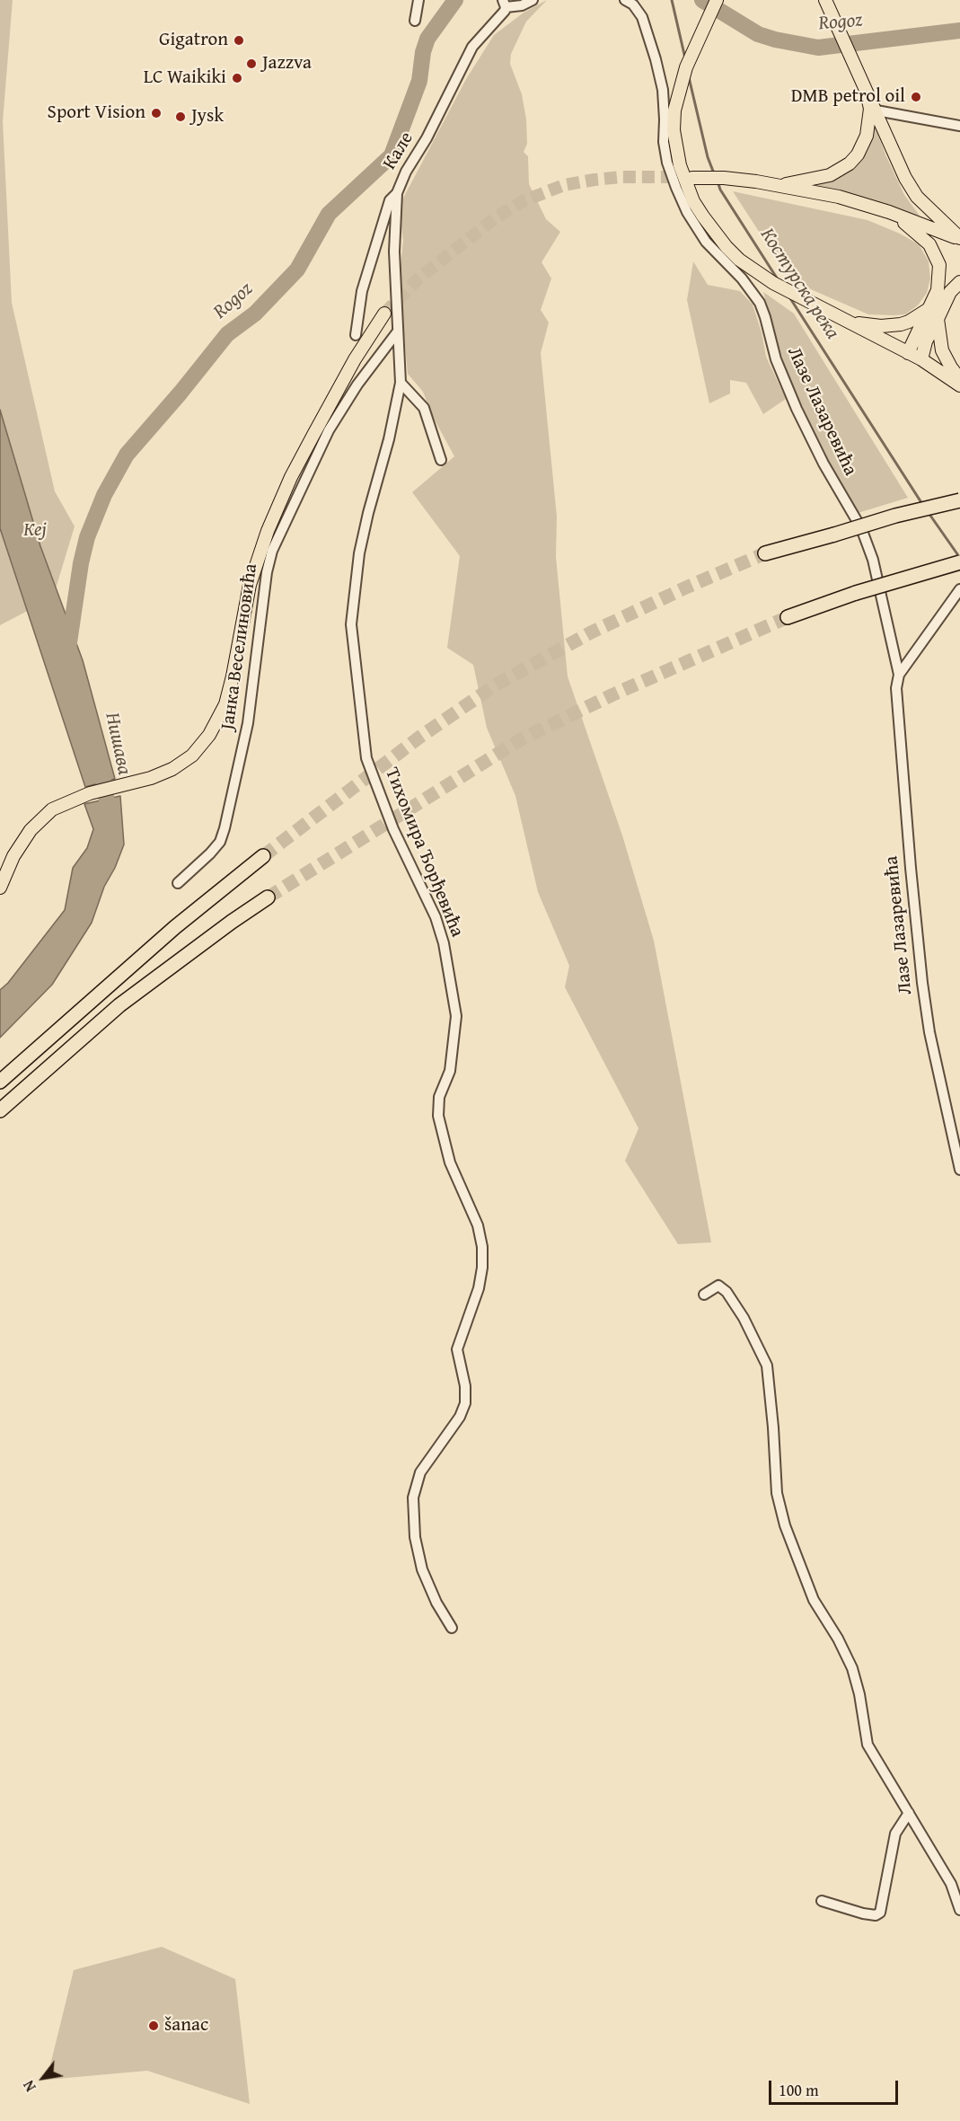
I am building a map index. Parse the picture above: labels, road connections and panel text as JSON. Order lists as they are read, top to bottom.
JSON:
{
  "streets": {
    "street": [
      "Кале",
      "Лазе Лазаревића",
      "Јанка Веселиновића",
      "Тихомира Ђорђевића"
    ]
  },
  "crossings": [
    ["Кале", "Тихомира Ђорђевића"],
    ["Јанка Веселиновића", "Тихомира Ђорђевића"]
  ],
  "water": ["Rogoz", "Костурска река", "Нишава"],
  "parks": ["Кеј"],
  "places": [
    "Gigatron",
    "Jazzva",
    "LC Waikiki",
    "DMB petrol oil",
    "Sport Vision",
    "Jysk",
    "šanac"
  ],
  "scale_bar": "100 m",
  "north": "bottom left"
}
